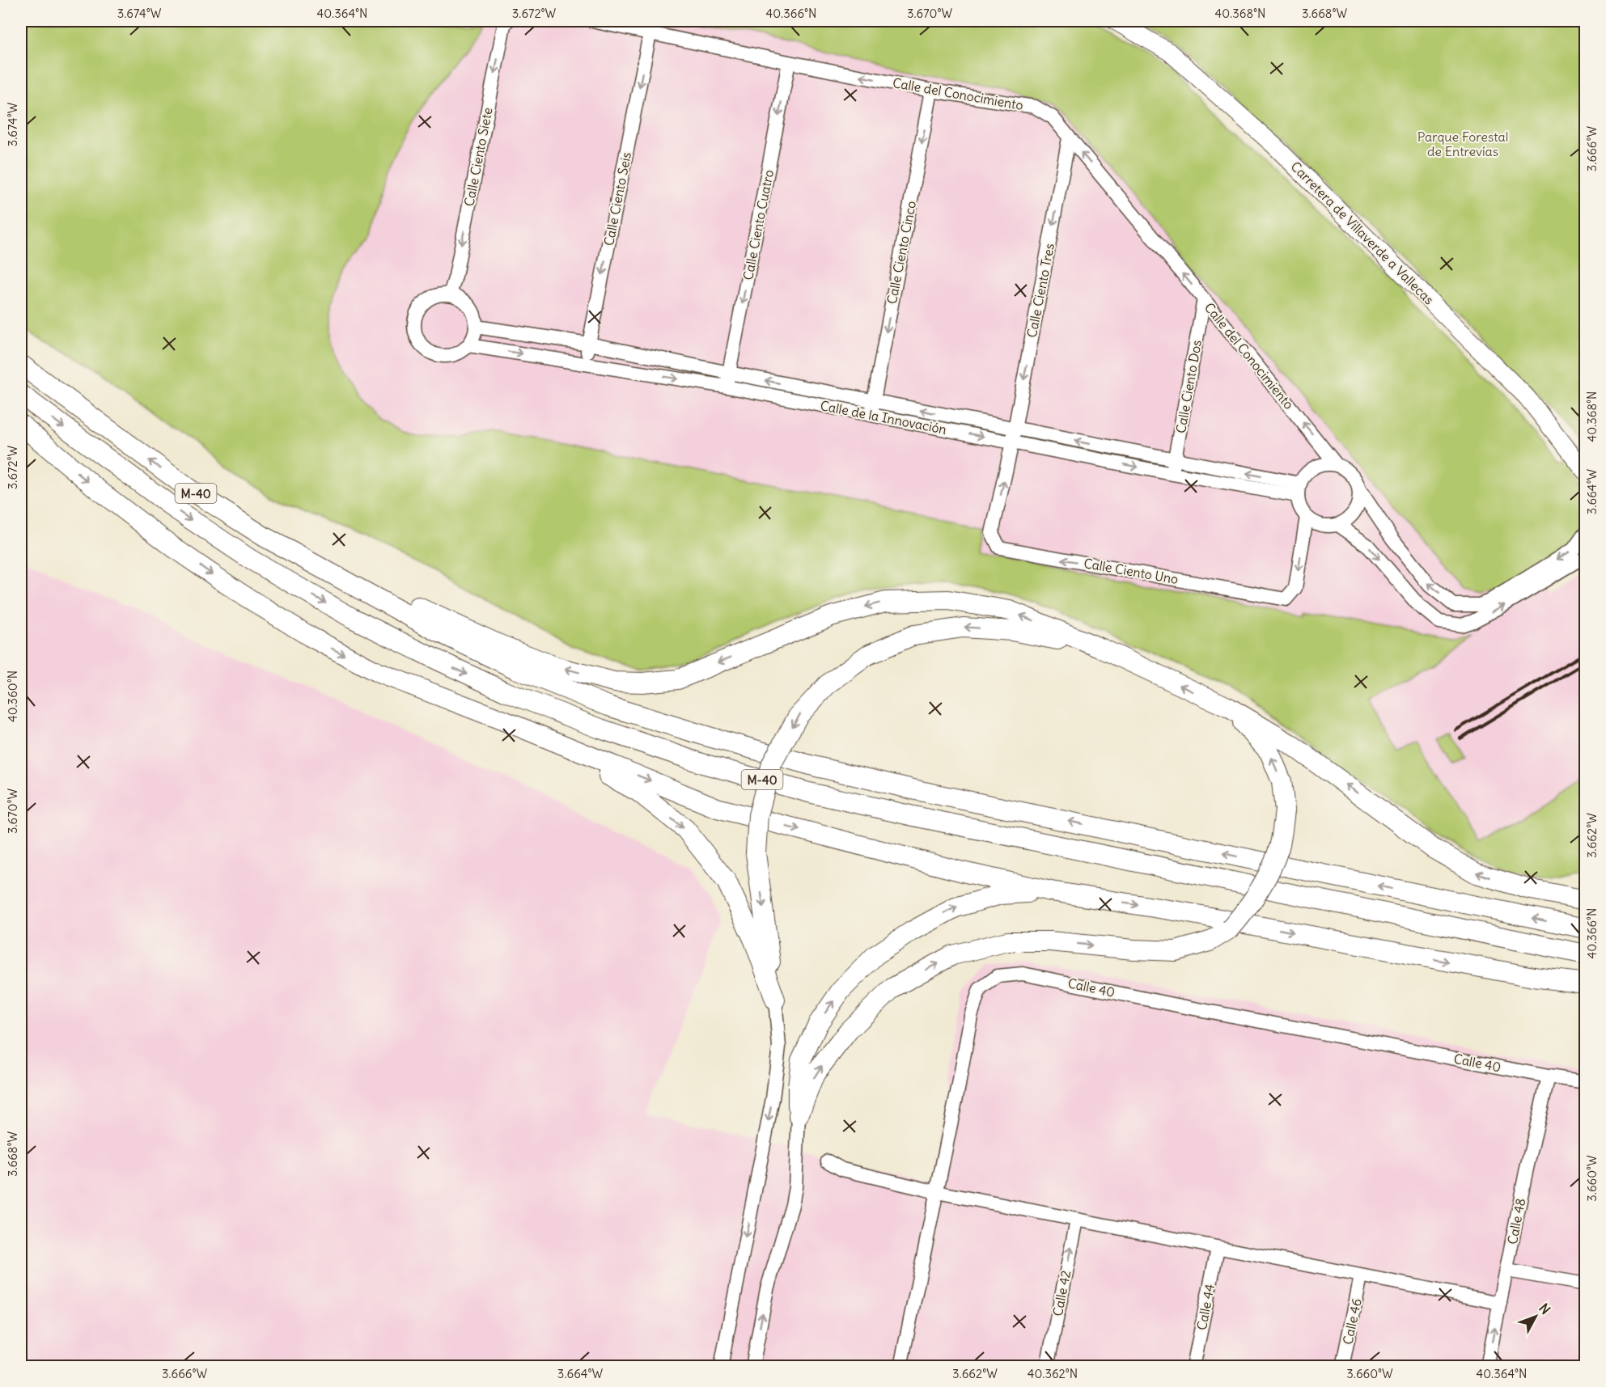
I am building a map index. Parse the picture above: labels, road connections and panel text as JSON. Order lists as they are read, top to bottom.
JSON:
{
  "streets": {
    "highway": ["M-40"],
    "main road": ["Carretera de Villaverde a Vallecas"],
    "street": [
      "Calle del Conocimiento",
      "Calle Ciento Siete",
      "Calle Ciento Seis",
      "Calle Ciento Cuatro",
      "Calle Ciento Cinco",
      "Calle Ciento Tres",
      "Calle Ciento Dos",
      "Calle de la Innovación",
      "Calle Ciento Uno",
      "Calle 40",
      "Calle 48",
      "Calle 42",
      "Calle 44",
      "Calle 46"
    ]
  },
  "crossings": [
    ["Calle del Conocimiento", "Calle Ciento Seis"],
    ["Calle del Conocimiento", "Calle Ciento Cuatro"],
    ["Calle del Conocimiento", "Calle Ciento Cinco"],
    ["Calle del Conocimiento", "Calle Ciento Tres"],
    ["Calle del Conocimiento", "Calle Ciento Dos"],
    ["Calle del Conocimiento", "Calle de la Innovación"],
    ["Calle del Conocimiento", "Calle Ciento Uno"],
    ["Calle Ciento Siete", "Calle de la Innovación"],
    ["Calle Ciento Seis", "Calle de la Innovación"],
    ["Calle Ciento Cuatro", "Calle de la Innovación"],
    ["Calle Ciento Cinco", "Calle de la Innovación"],
    ["Calle Ciento Tres", "Calle de la Innovación"],
    ["Calle Ciento Tres", "Calle Ciento Uno"],
    ["Calle Ciento Dos", "Calle de la Innovación"],
    ["Calle de la Innovación", "Calle Ciento Uno"],
    ["Calle 40", "Calle 48"]
  ],
  "one_way": [
    "Calle del Conocimiento",
    "Calle Ciento Siete",
    "Calle Ciento Seis",
    "Calle Ciento Cuatro",
    "Calle Ciento Cinco",
    "Calle Ciento Tres",
    "Calle 42"
  ],
  "parks": ["Parque Forestal de Entrevías"],
  "north": "top right",
  "coordinates": [
    "3.674°W",
    "40.364°N",
    "3.672°W",
    "40.366°N",
    "3.670°W",
    "40.368°N",
    "3.668°W",
    "3.666°W",
    "3.664°W",
    "40.360°N",
    "3.662°W",
    "3.660°W",
    "40.362°N"
  ]
}
